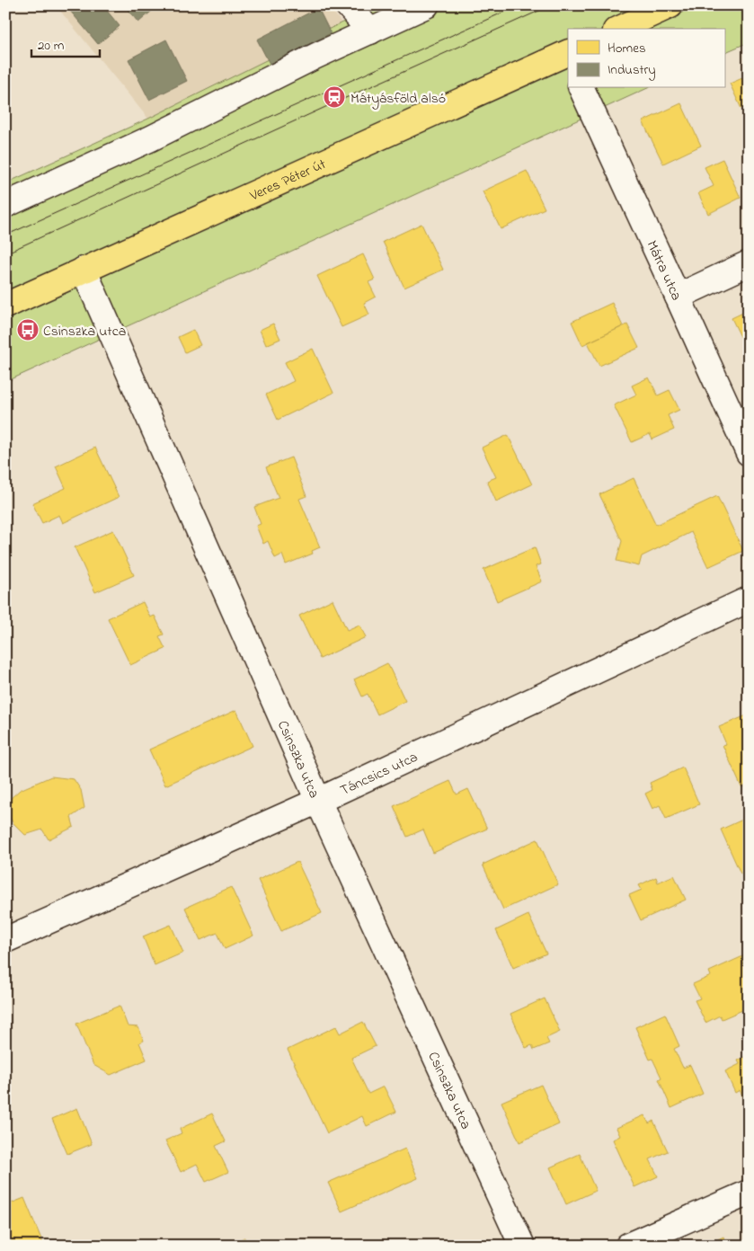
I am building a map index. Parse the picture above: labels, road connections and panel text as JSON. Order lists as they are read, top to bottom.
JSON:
{
  "streets": {
    "main road": ["Veres Péter út"],
    "street": ["Mátra utca", "Csinszka utca", "Táncsics utca"]
  },
  "crossings": [
    ["Veres Péter út", "Csinszka utca"],
    ["Csinszka utca", "Táncsics utca"]
  ],
  "places": {
    "station": ["Mátyásföld alsó"],
    "bus stop": ["Csinszka utca"]
  },
  "legend": ["Homes", "Industry"],
  "scale_bar": "20 m"
}
